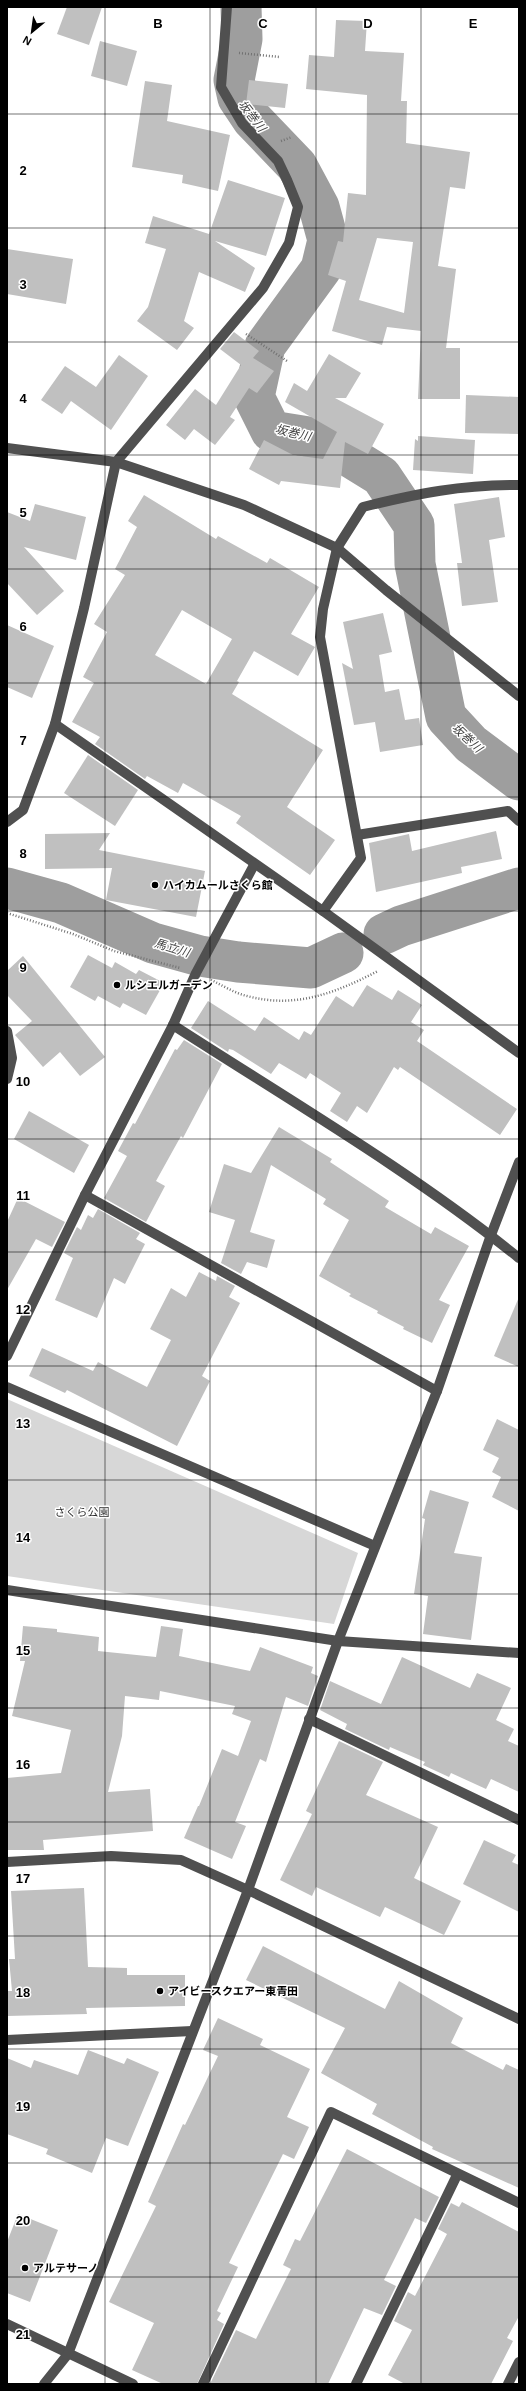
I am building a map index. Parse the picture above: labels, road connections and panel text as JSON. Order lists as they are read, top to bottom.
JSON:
{
  "water": ["坂巻川", "馬立川"],
  "parks": ["さくら公園"],
  "places": [
    "ハイカムールさくら館",
    "ルシエルガーデン",
    "アイビースクエアー東青田",
    "アルテサーノ"
  ],
  "north": "bottom left",
  "grid": {
    "columns": [
      "B",
      "C",
      "D",
      "E"
    ],
    "rows": [
      "2",
      "3",
      "4",
      "5",
      "6",
      "7",
      "8",
      "9",
      "10",
      "11",
      "12",
      "13",
      "14",
      "15",
      "16",
      "17",
      "18",
      "19",
      "20",
      "21"
    ]
  }
}
